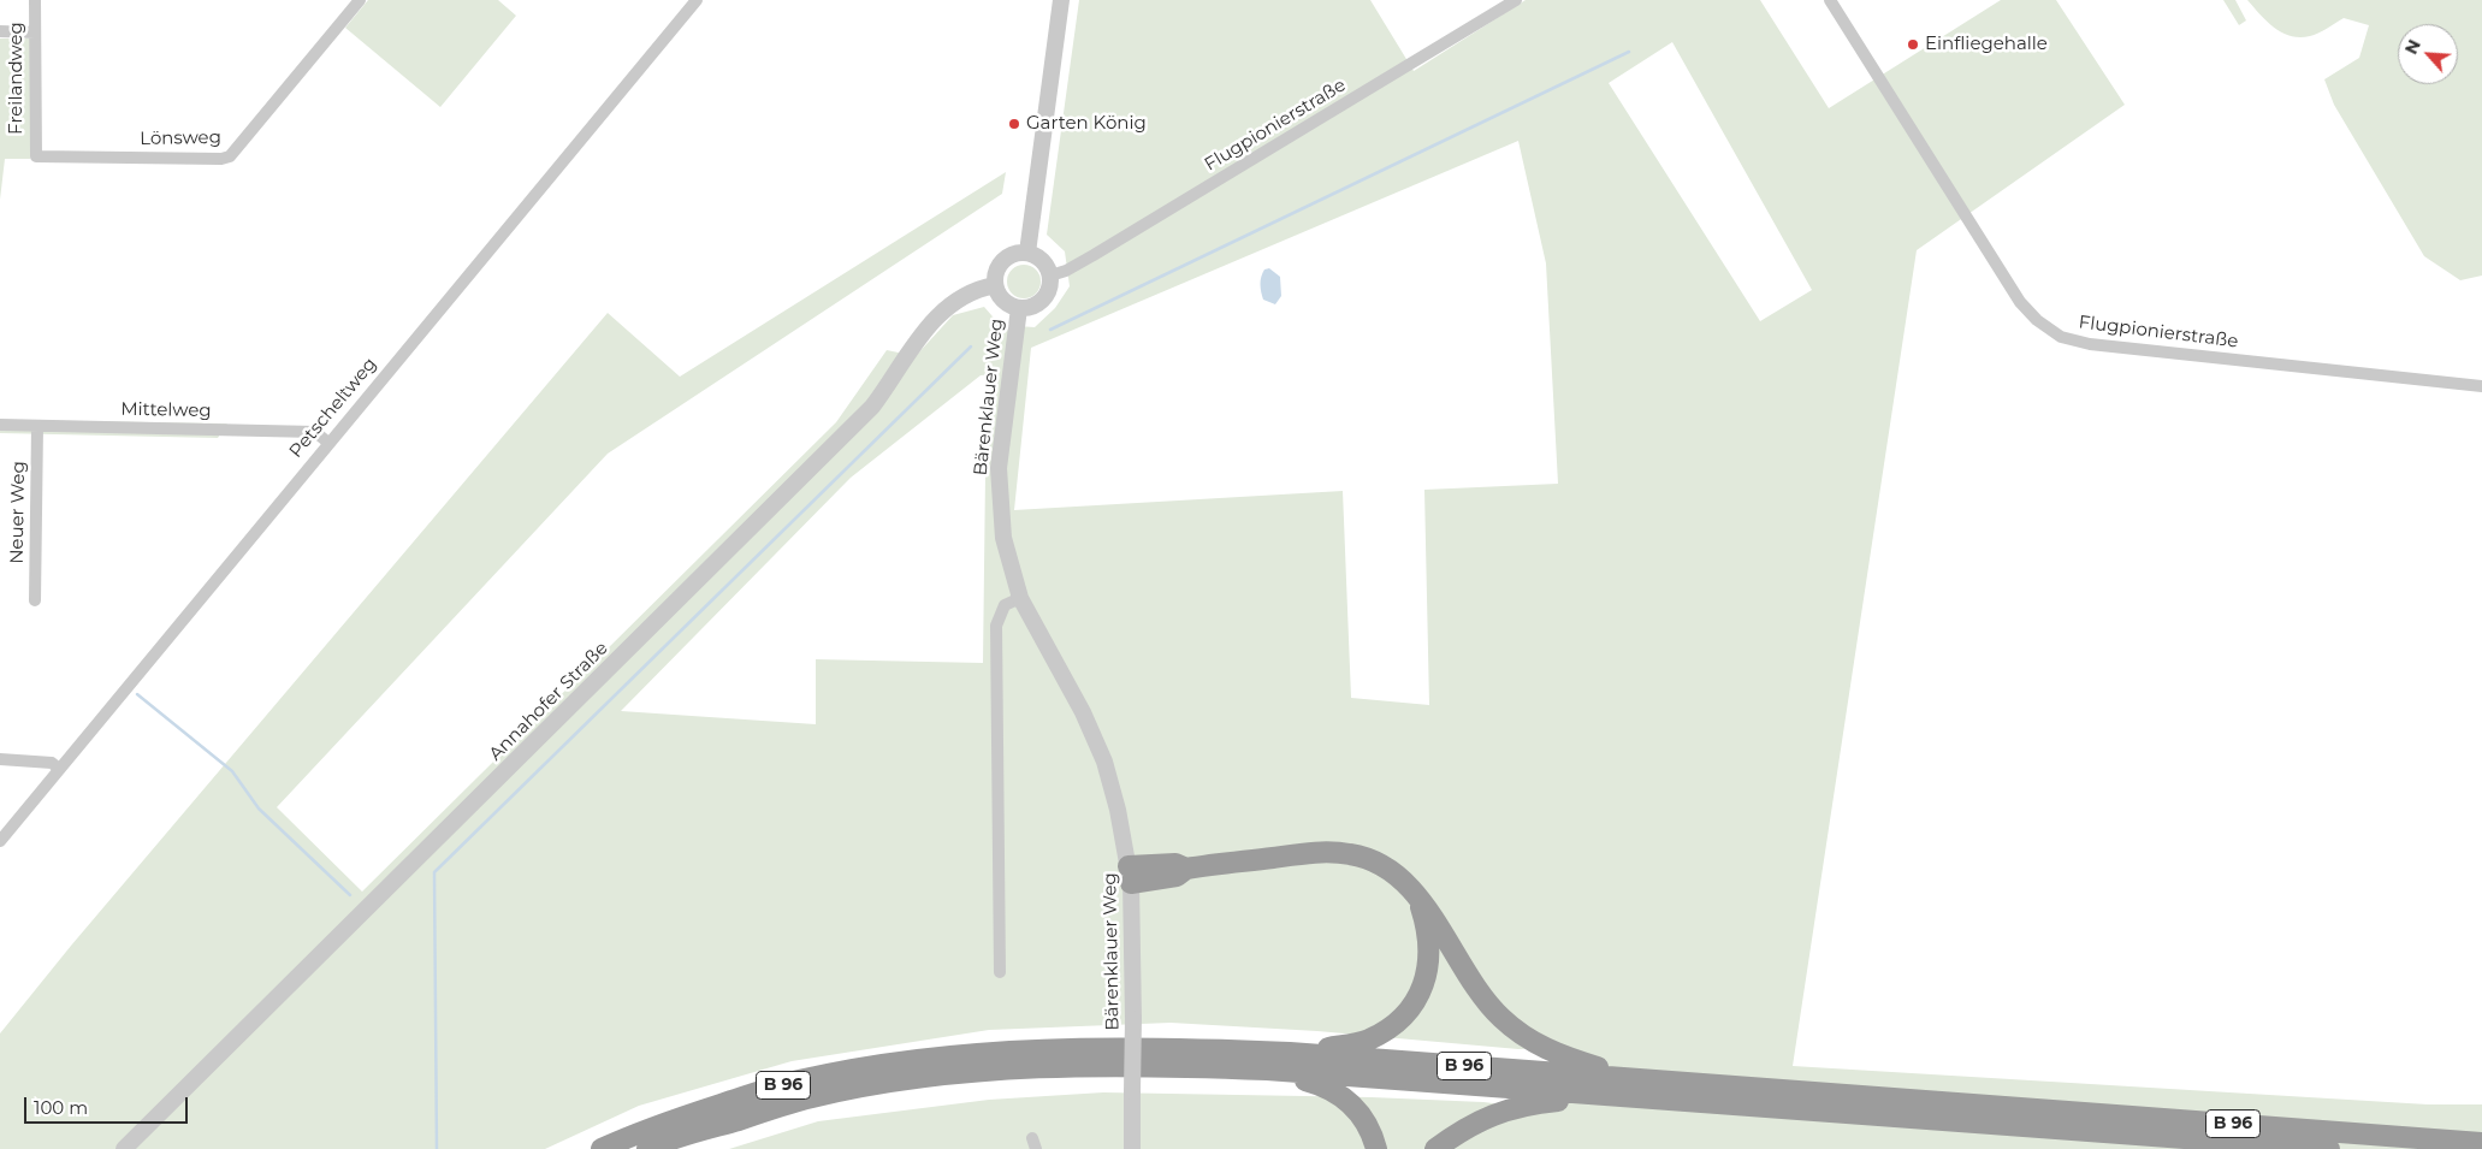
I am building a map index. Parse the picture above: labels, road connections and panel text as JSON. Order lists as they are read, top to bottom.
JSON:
{
  "streets": {
    "highway": ["B 96"],
    "street": [
      "Freilandweg",
      "Flugpionierstraße",
      "Lönsweg",
      "Bärenklauer Weg",
      "Petscheltweg",
      "Mittelweg",
      "Neuer Weg",
      "Annahofer Straße"
    ]
  },
  "crossings": [
    ["Freilandweg", "Lönsweg"],
    ["Flugpionierstraße", "Bärenklauer Weg"],
    ["Flugpionierstraße", "Annahofer Straße"],
    ["Bärenklauer Weg", "Annahofer Straße"],
    ["Petscheltweg", "Mittelweg"],
    ["Mittelweg", "Neuer Weg"]
  ],
  "places": ["Einfliegehalle", "Garten König"],
  "scale_bar": "100 m",
  "north": "top left"
}
